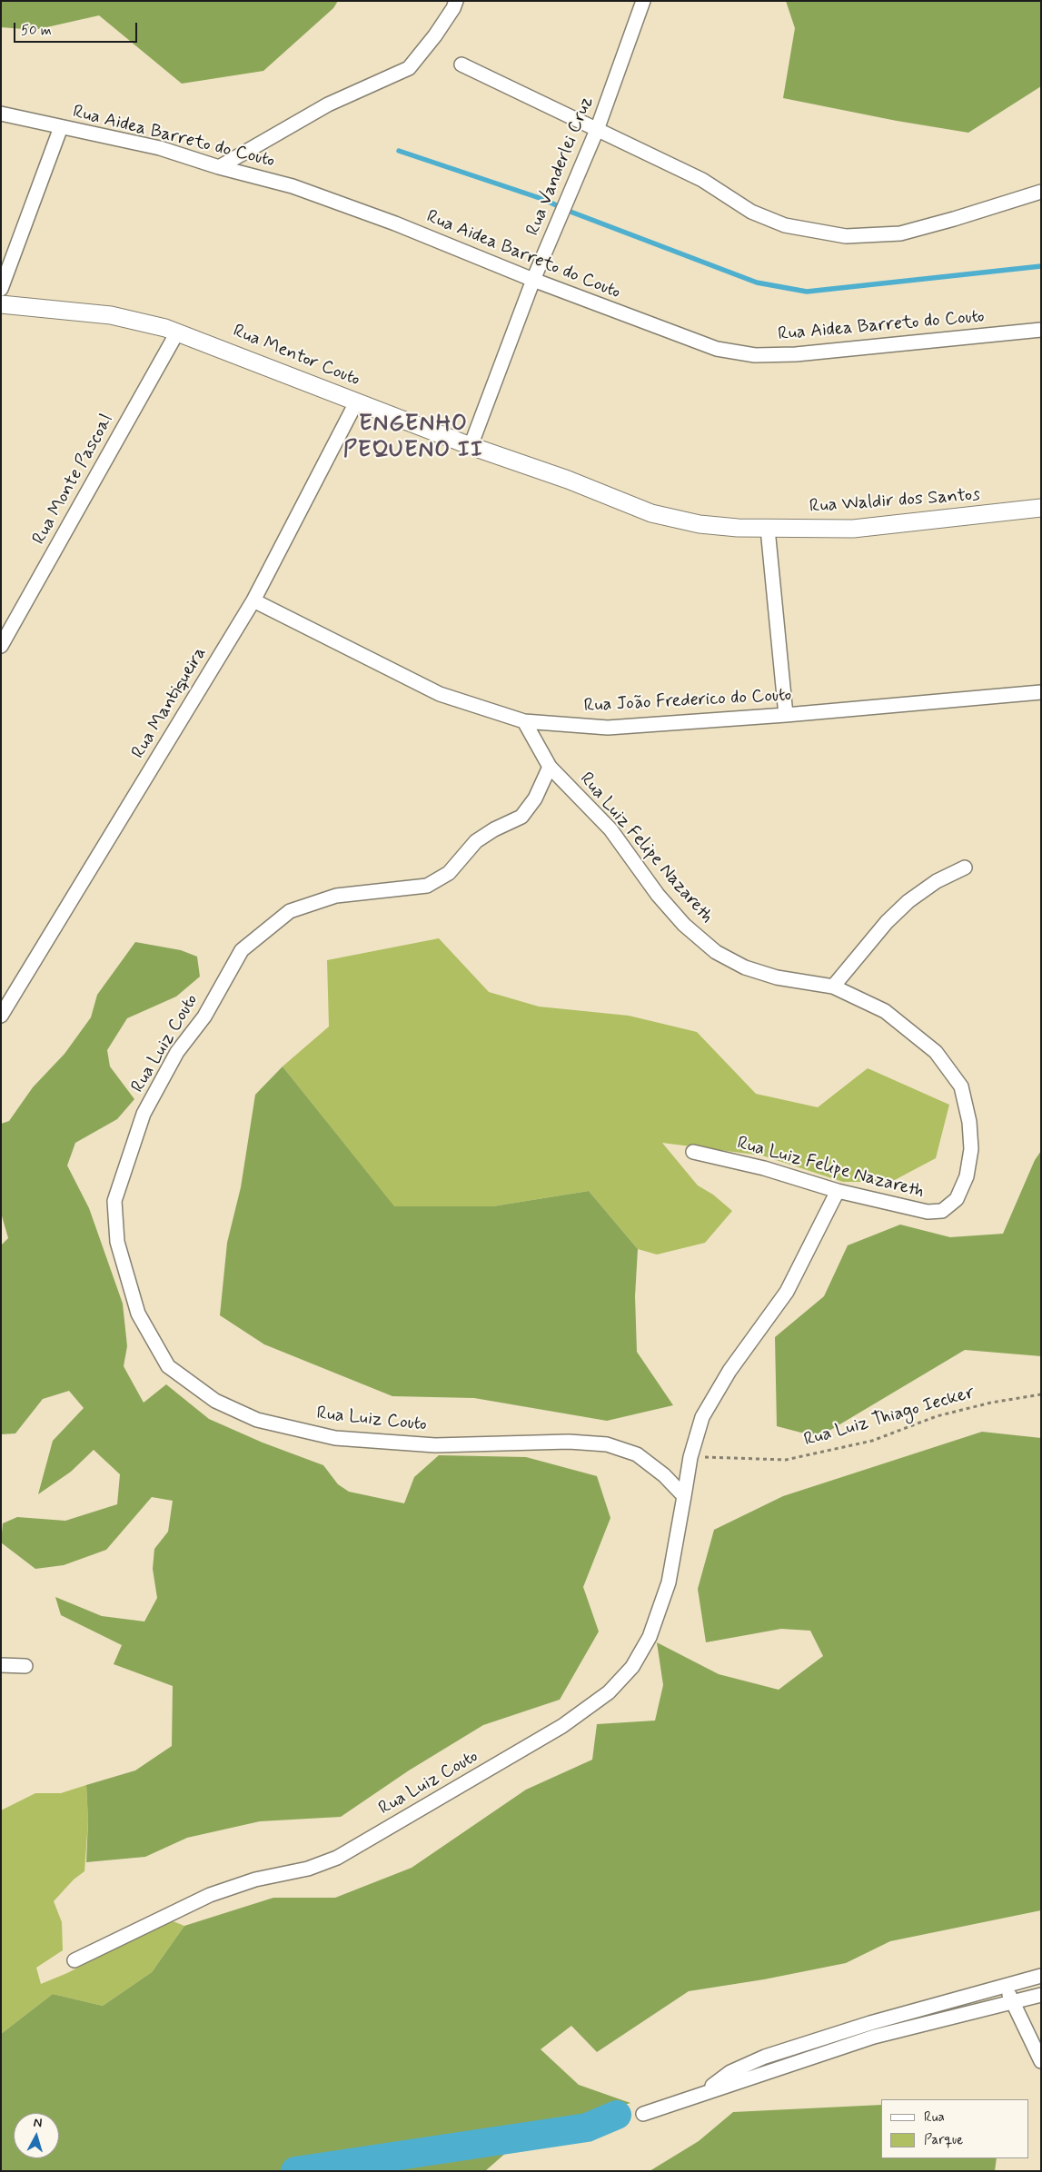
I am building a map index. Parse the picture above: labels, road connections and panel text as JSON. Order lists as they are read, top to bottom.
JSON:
{
  "streets": {
    "street": [
      "Rua Aidea Barreto do Couto",
      "Rua Vanderlei Cruz",
      "Rua Mentor Couto",
      "Rua Monte Pascoal",
      "Rua Waldir dos Santos",
      "Rua João Frederico do Couto",
      "Rua Mantiqueira",
      "Rua Luiz Felipe Nazareth",
      "Rua Luiz Couto"
    ],
    "path": ["Rua Luiz Thiago Iecker"]
  },
  "crossings": [
    ["Rua Aidea Barreto do Couto", "Rua Vanderlei Cruz"],
    ["Rua Vanderlei Cruz", "Rua Mentor Couto"],
    ["Rua Mentor Couto", "Rua Monte Pascoal"],
    ["Rua Mentor Couto", "Rua Waldir dos Santos"],
    ["Rua Mentor Couto", "Rua Mantiqueira"],
    ["Rua João Frederico do Couto", "Rua Mantiqueira"],
    ["Rua João Frederico do Couto", "Rua Luiz Felipe Nazareth"],
    ["Rua Luiz Felipe Nazareth", "Rua Luiz Couto"]
  ],
  "districts": ["ENGENHO PEQUENO II"],
  "legend": ["Rua", "Parque"],
  "scale_bar": "50 m",
  "north": "top"
}
